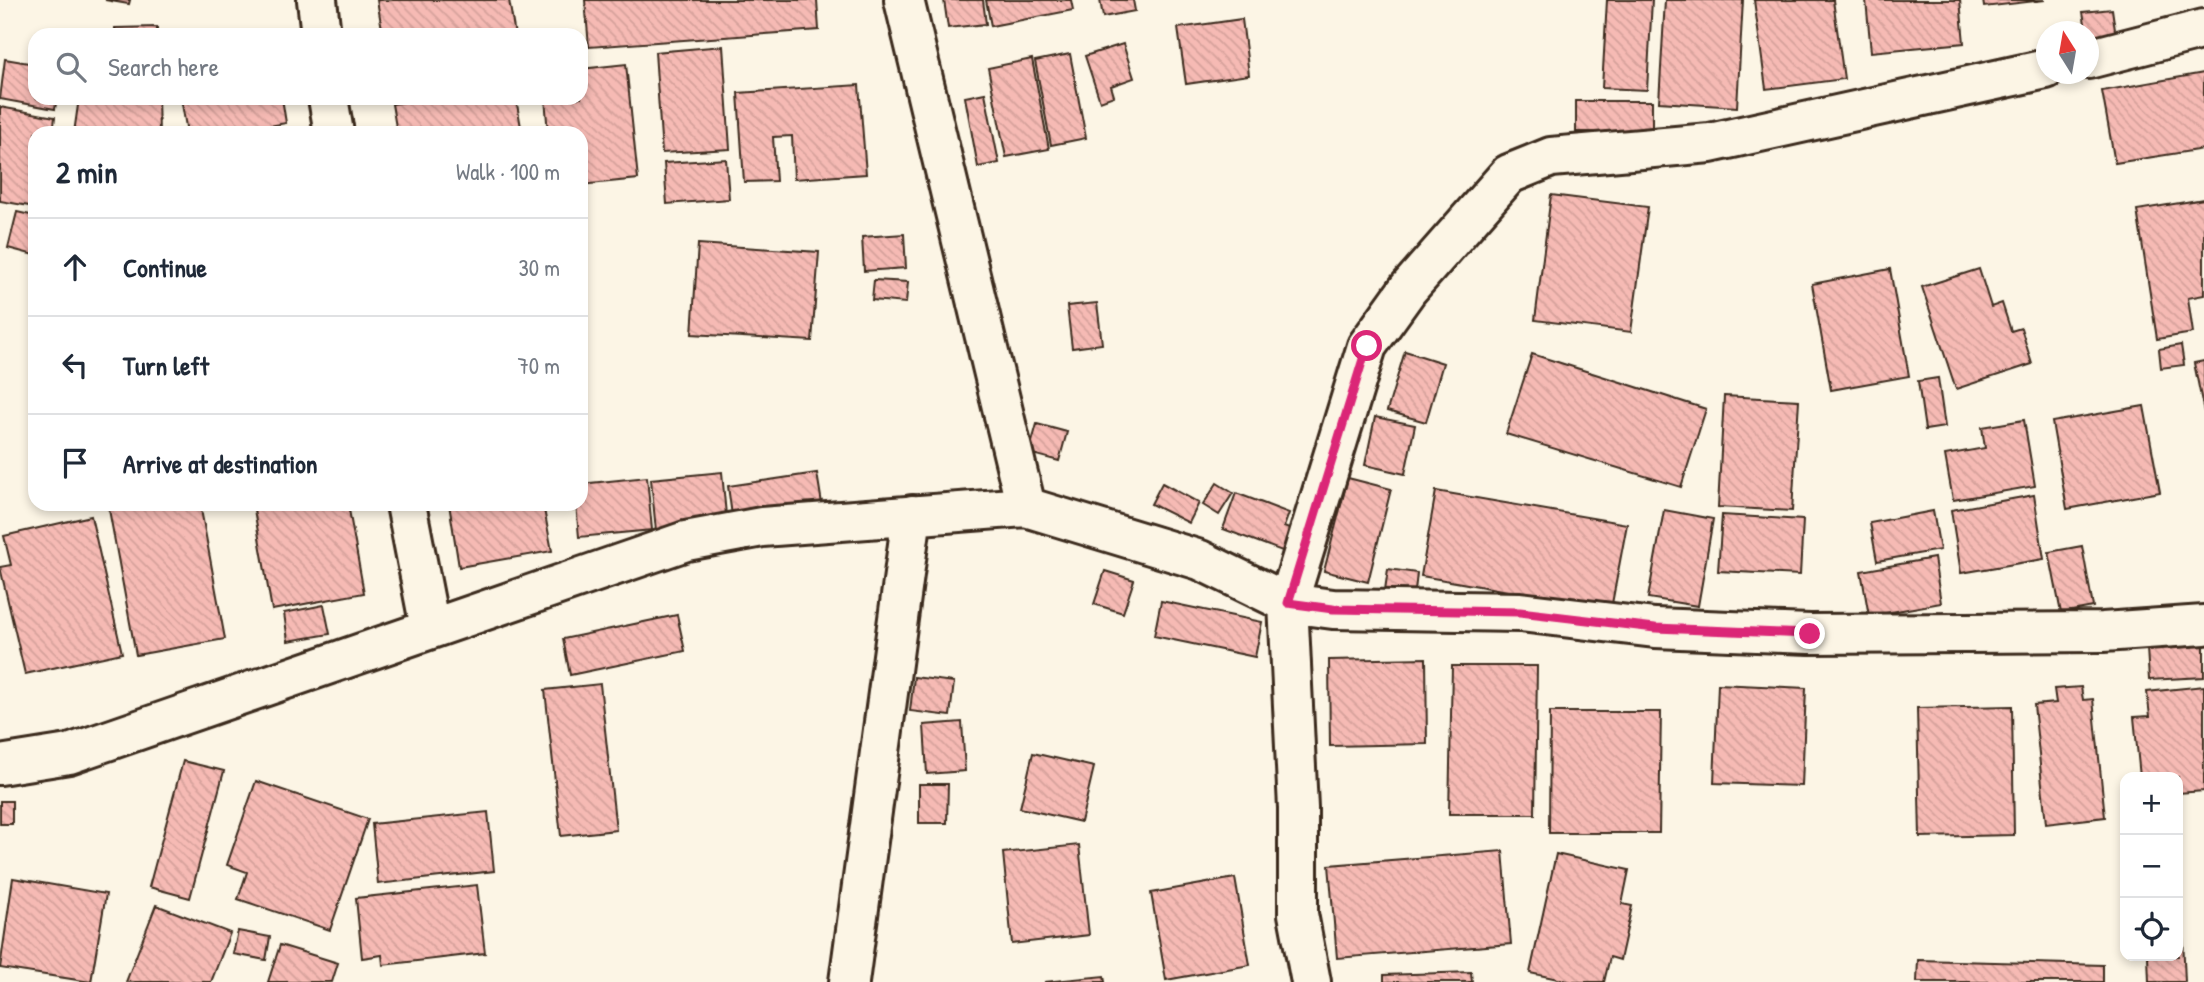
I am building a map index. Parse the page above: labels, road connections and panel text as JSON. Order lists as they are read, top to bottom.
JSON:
{
  "north": "top",
  "page": {
    "search": "Search here",
    "heading": ["2 min", "Walk · 100 m"],
    "list": [
      ["Continue", "30 m"],
      ["Turn left", "70 m"],
      "Arrive at destination"
    ],
    "map_buttons": ["+", "−"]
  }
}
